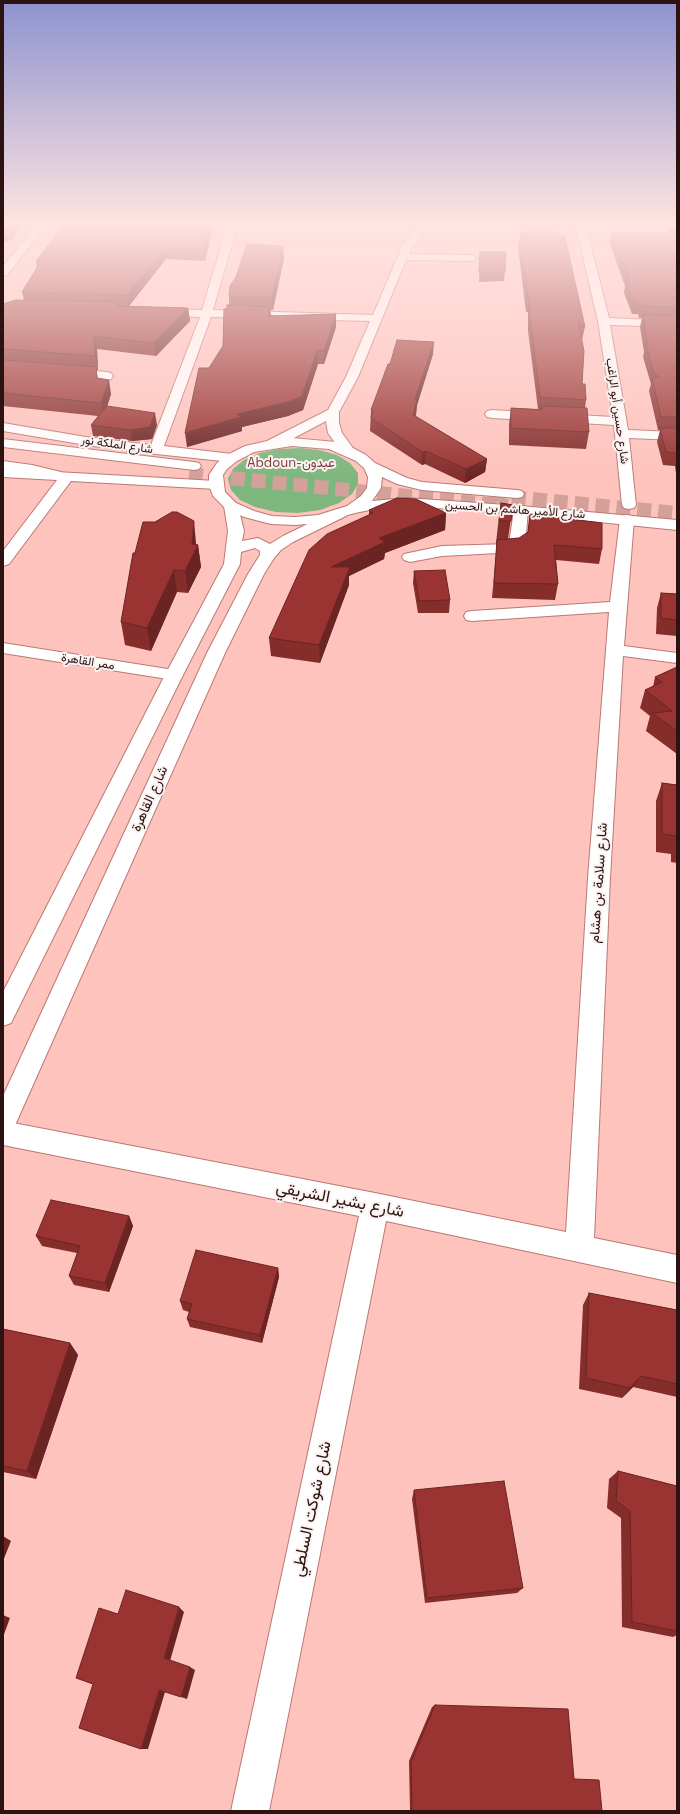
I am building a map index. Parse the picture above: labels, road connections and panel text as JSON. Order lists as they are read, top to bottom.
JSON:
{
  "streets": {
    "main road": [
      "شارع حسين أبو الراغب",
      "شارع الملكة نور",
      "شارع الأمير هاشم بن الحسين",
      "ممر القاهرة",
      "شارع القاهرة",
      "شارع سلامة بن هشام",
      "شارع بشير الشريقي",
      "شارع شوكت السلطي"
    ]
  },
  "crossings": [
    ["شارع حسين أبو الراغب", "شارع الأمير هاشم بن الحسين"],
    ["شارع حسين أبو الراغب", "شارع سلامة بن هشام"],
    ["شارع الأمير هاشم بن الحسين", "شارع القاهرة"],
    ["شارع الأمير هاشم بن الحسين", "شارع سلامة بن هشام"],
    ["شارع سلامة بن هشام", "شارع بشير الشريقي"],
    ["شارع بشير الشريقي", "شارع شوكت السلطي"]
  ],
  "districts": ["Abdoun-عبدون"]
}
